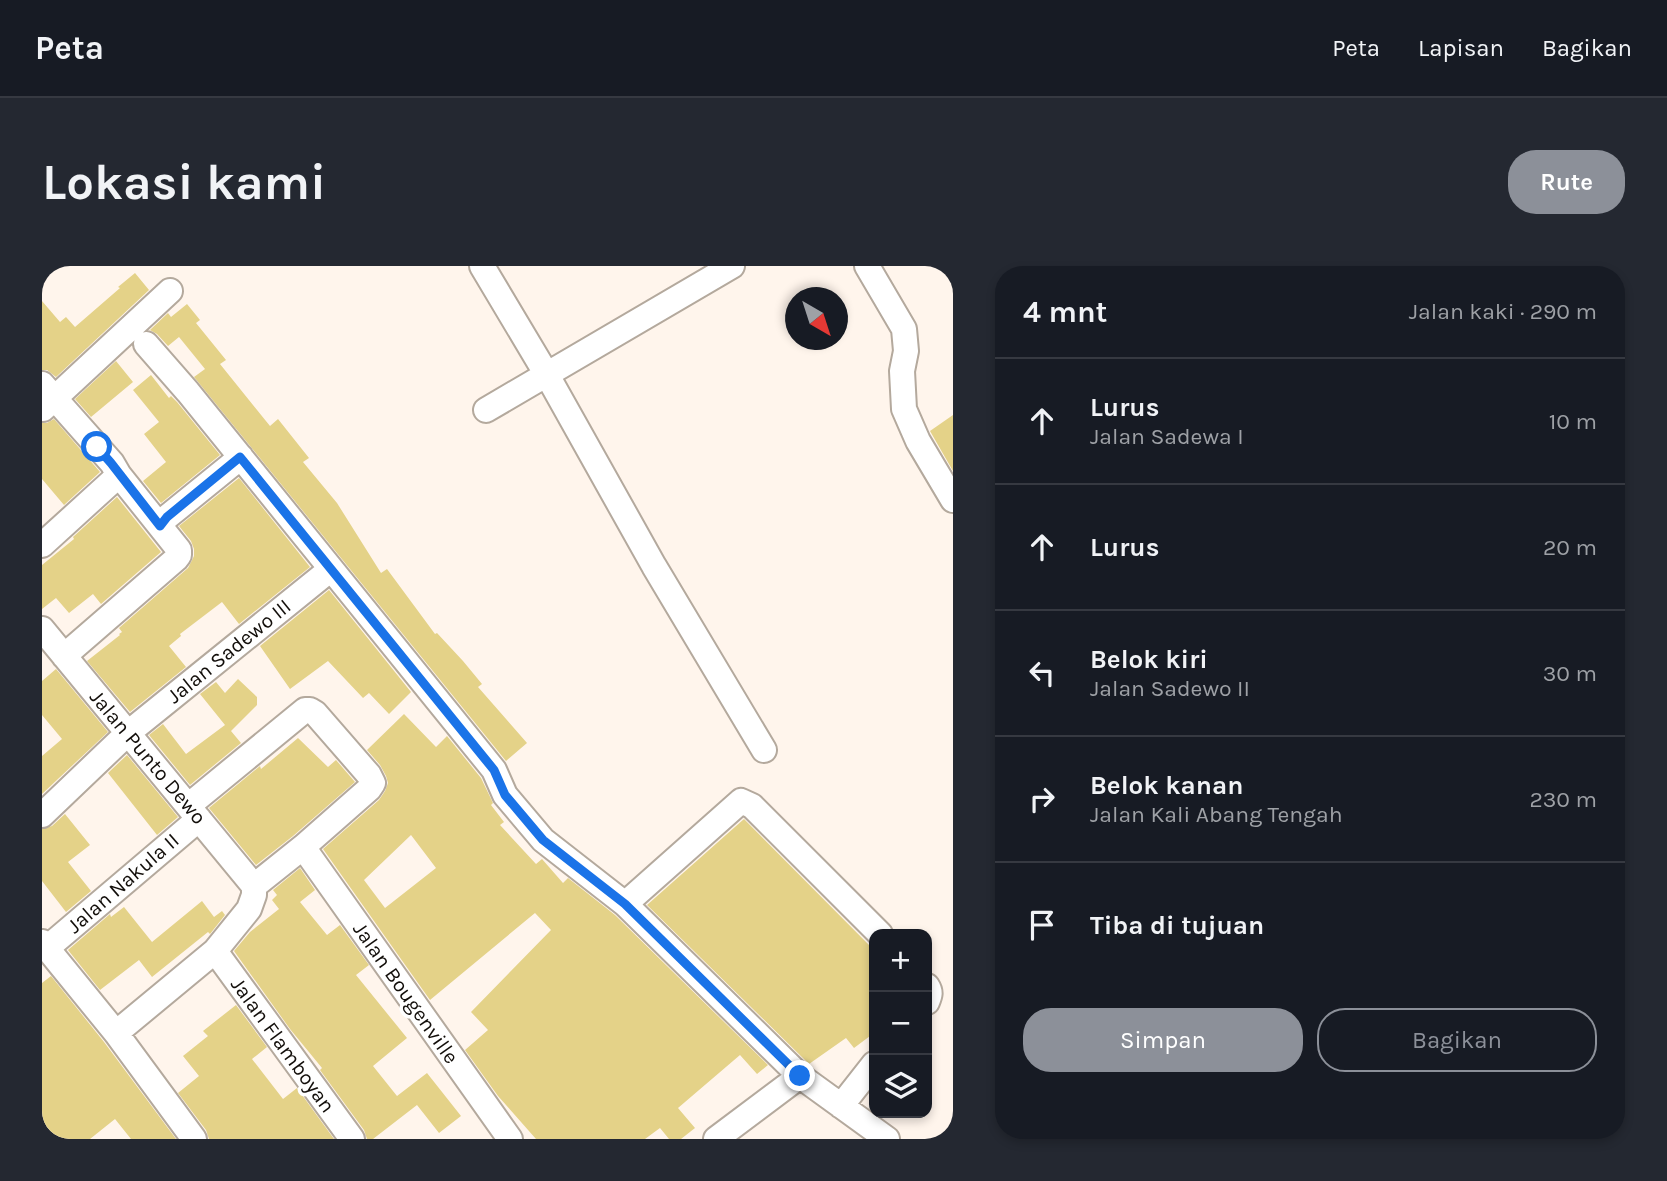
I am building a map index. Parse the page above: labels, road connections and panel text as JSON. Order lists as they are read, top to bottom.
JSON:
{
  "streets": {
    "street": [
      "Jalan Sadewo III",
      "Jalan Punto Dewo",
      "Jalan Nakula II",
      "Jalan Bougenville",
      "Jalan Flamboyan"
    ]
  },
  "crossings": [
    ["Jalan Sadewo III", "Jalan Punto Dewo"],
    ["Jalan Punto Dewo", "Jalan Nakula II"],
    ["Jalan Nakula II", "Jalan Bougenville"]
  ],
  "north": "bottom right",
  "page": {
    "header": "Peta",
    "nav": ["Peta", "Lapisan", "Bagikan"],
    "buttons": [
      "Rute",
      ["Simpan", "Bagikan"]
    ],
    "title": "Lokasi kami",
    "heading": ["4 mnt", "Jalan kaki · 290 m"],
    "list": [
      ["Lurus", "Jalan Sadewa I", "10 m"],
      ["Lurus", "20 m"],
      ["Belok kiri", "Jalan Sadewo II", "30 m"],
      ["Belok kanan", "Jalan Kali Abang Tengah", "230 m"],
      "Tiba di tujuan"
    ],
    "map_buttons": ["+", "−"]
  }
}
